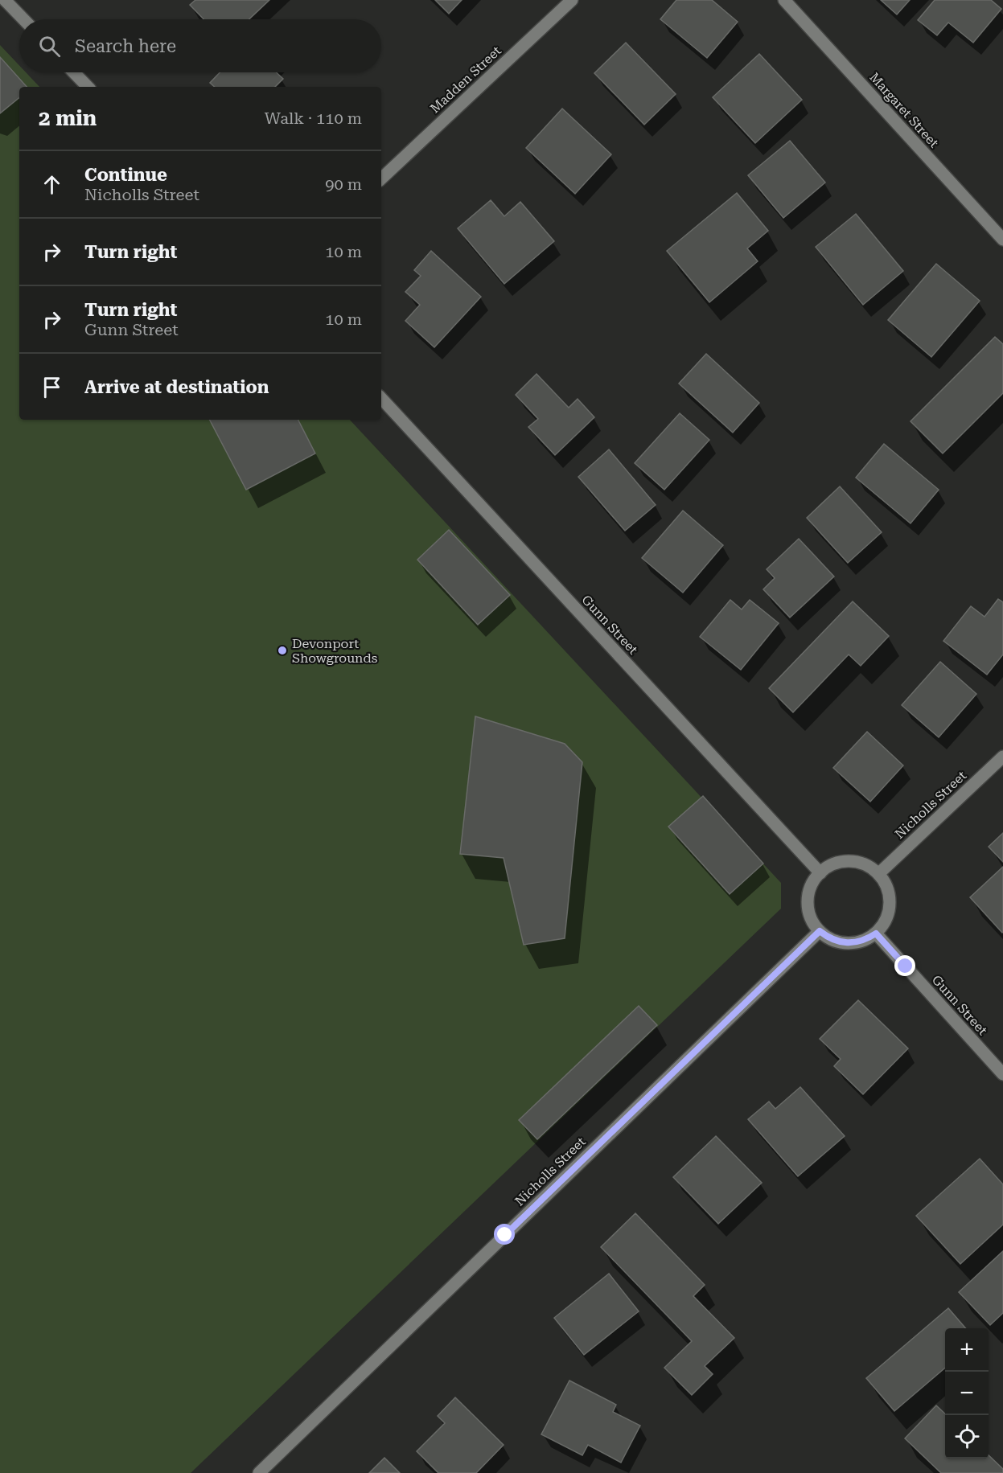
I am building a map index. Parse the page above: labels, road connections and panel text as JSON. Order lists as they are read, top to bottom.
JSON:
{
  "streets": {
    "street": [
      "Madden Street",
      "Margaret Street",
      "Gunn Street",
      "Nicholls Street"
    ]
  },
  "crossings": [
    ["Gunn Street", "Nicholls Street"]
  ],
  "places": ["Devonport Showgrounds"],
  "page": {
    "search": "Search here",
    "heading": ["2 min", "Walk · 110 m"],
    "list": [
      ["Continue", "Nicholls Street", "90 m"],
      ["Turn right", "10 m"],
      ["Turn right", "Gunn Street", "10 m"],
      "Arrive at destination"
    ],
    "map_buttons": ["+", "−"]
  }
}
